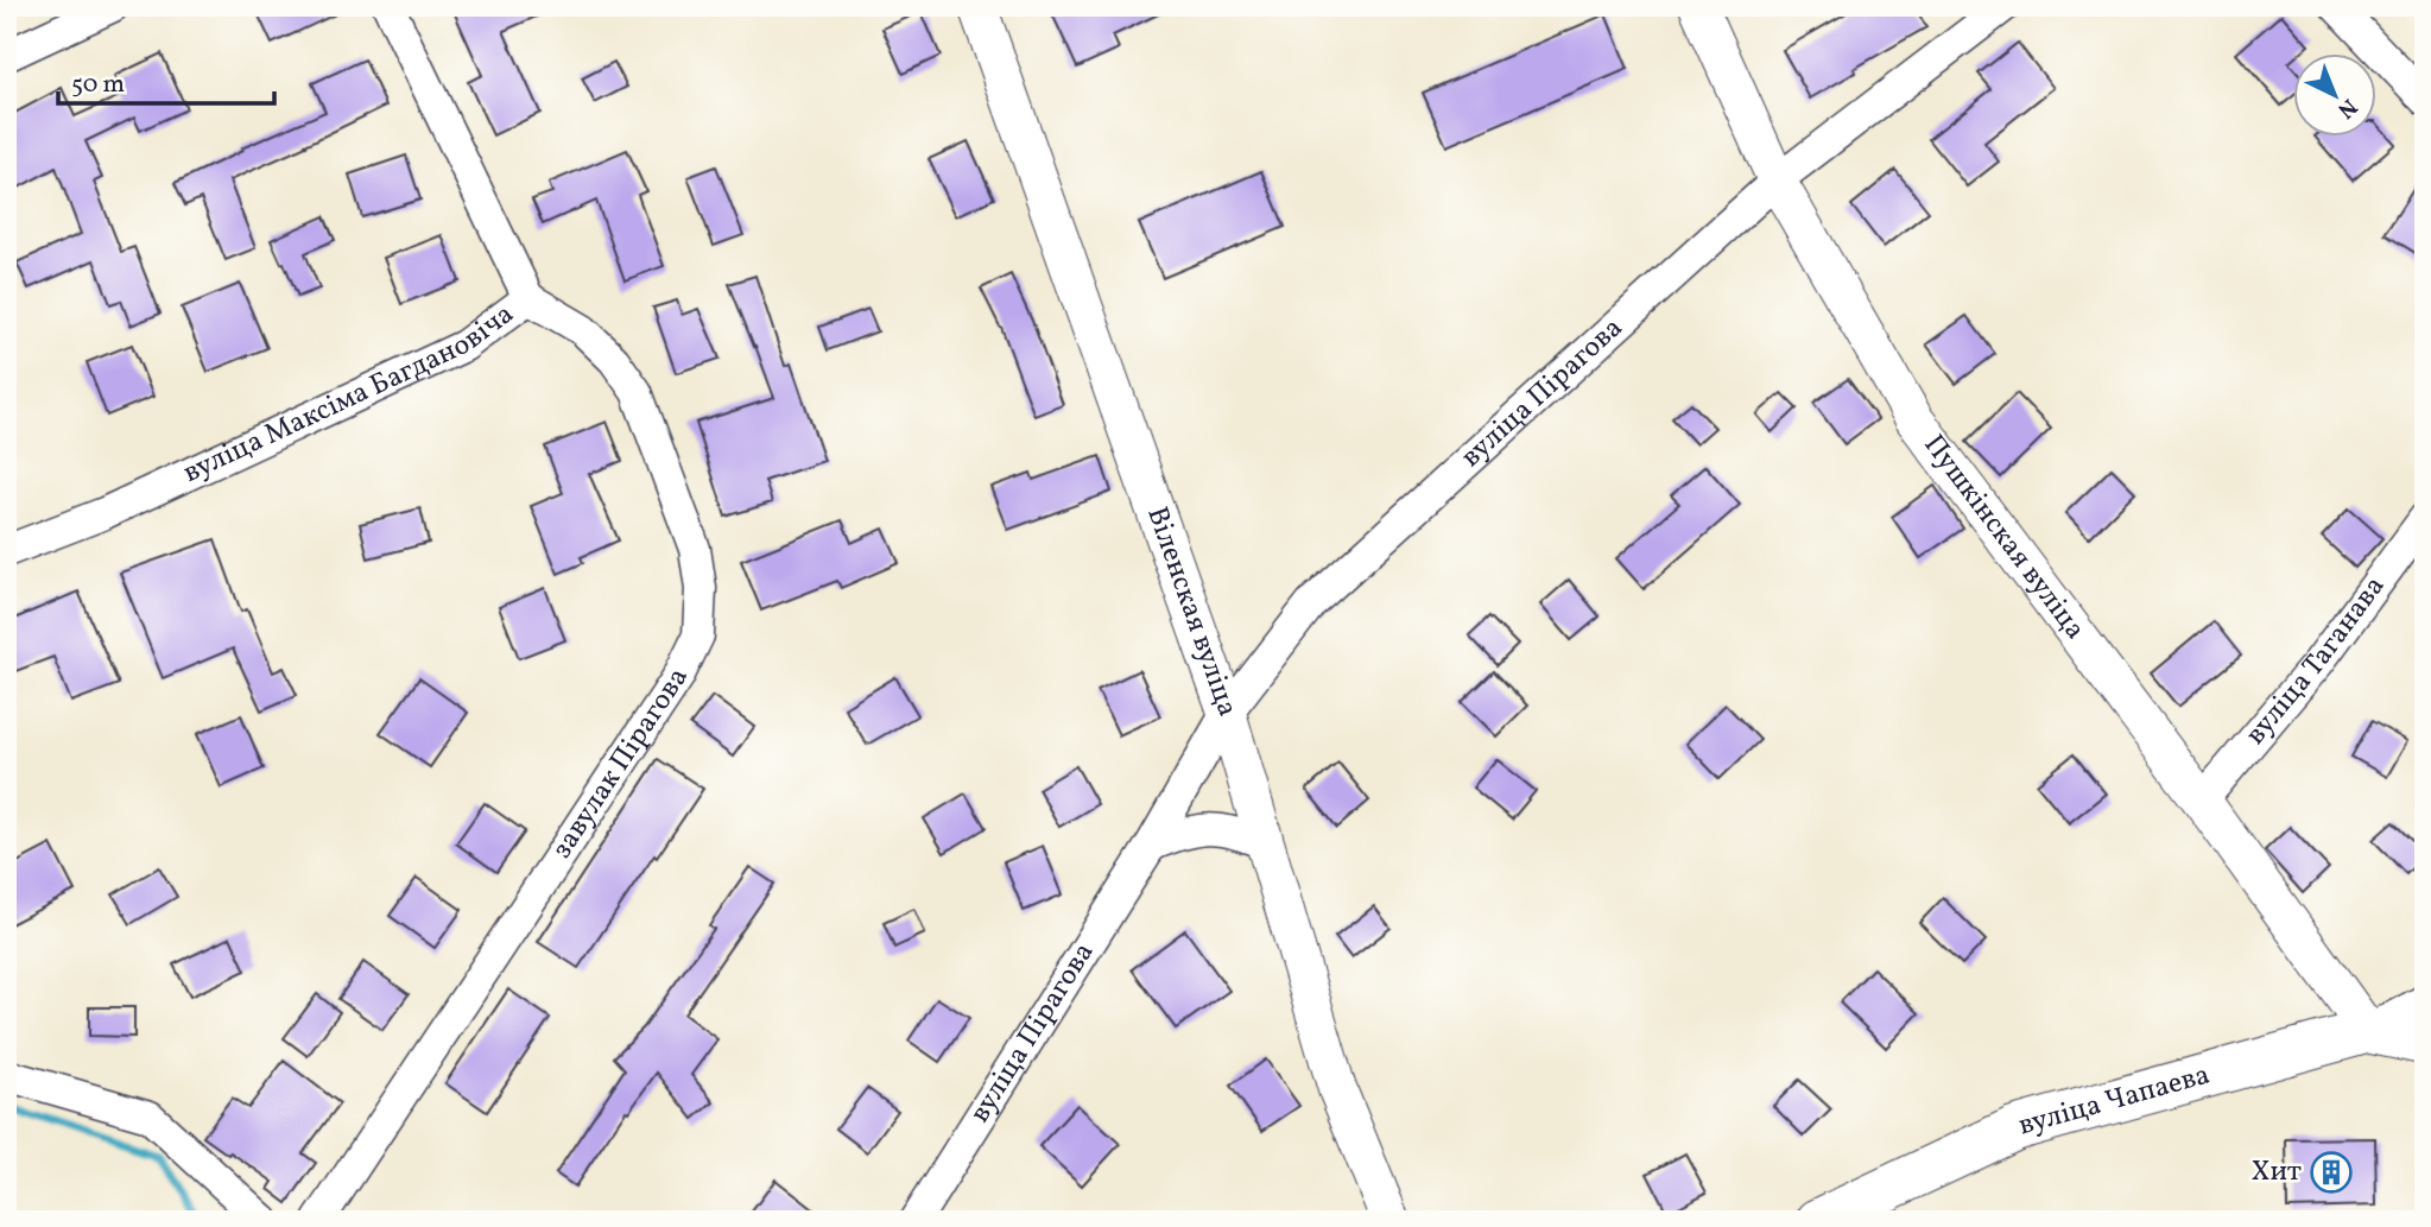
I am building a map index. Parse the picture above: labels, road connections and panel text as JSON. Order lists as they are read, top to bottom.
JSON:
{
  "streets": {
    "main road": ["вуліца Чапаева"],
    "street": [
      "вуліца Максіма Багдановіча",
      "вуліца Пірагова",
      "Пушкінская вуліца",
      "Віленская вуліца",
      "вуліца Таганава",
      "завулак Пірагова"
    ]
  },
  "crossings": [
    ["вуліца Максіма Багдановіча", "завулак Пірагова"],
    ["вуліца Пірагова", "Пушкінская вуліца"],
    ["вуліца Пірагова", "Віленская вуліца"],
    ["Пушкінская вуліца", "вуліца Таганава"],
    ["Пушкінская вуліца", "вуліца Чапаева"]
  ],
  "places": {
    "building": ["Хит"]
  },
  "scale_bar": "50 m",
  "north": "bottom right"
}
